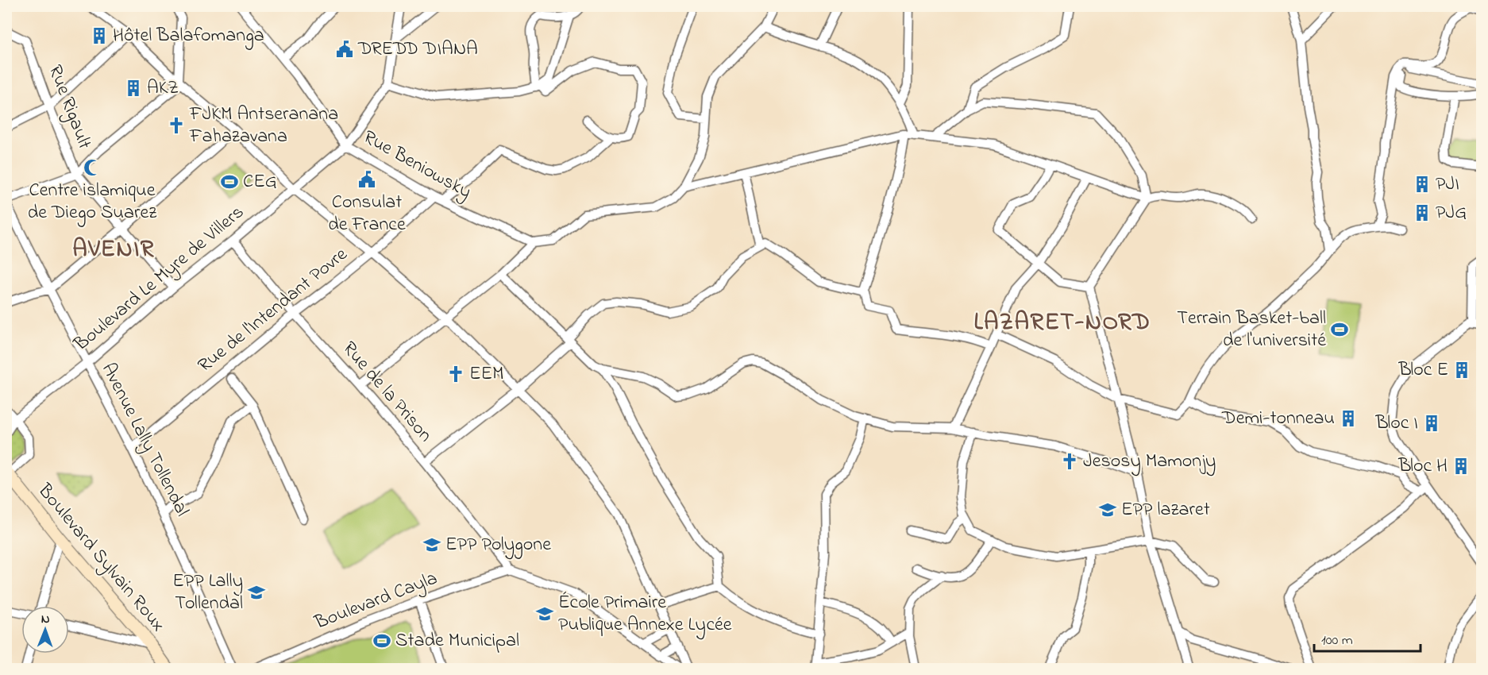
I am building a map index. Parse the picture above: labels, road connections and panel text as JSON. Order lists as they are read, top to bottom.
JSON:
{
  "streets": {
    "main road": ["Boulevard Sylvain Roux"],
    "street": [
      "Rue Rigault",
      "Rue Beniowsky",
      "Boulevard Le Myre de Villers",
      "Rue de l'Intendant Povre",
      "Rue de la Prison",
      "Avenue Lally Tollendal",
      "Boulevard Cayla"
    ]
  },
  "crossings": [
    ["Rue Rigault", "Boulevard Le Myre de Villers"],
    ["Rue Beniowsky", "Boulevard Le Myre de Villers"],
    ["Rue Beniowsky", "Rue de l'Intendant Povre"],
    ["Boulevard Le Myre de Villers", "Rue de la Prison"],
    ["Boulevard Le Myre de Villers", "Avenue Lally Tollendal"],
    ["Rue de l'Intendant Povre", "Rue de la Prison"],
    ["Rue de l'Intendant Povre", "Avenue Lally Tollendal"],
    ["Rue de la Prison", "Boulevard Cayla"]
  ],
  "districts": ["AVENIR", "LAZARET-NORD"],
  "places": {
    "building": [
      "Hôtel Balafomanga",
      "AKZ",
      "PJI",
      "PJG",
      "Bloc E",
      "Demi-tonneau",
      "Bloc I",
      "Bloc H"
    ],
    "public building": ["DREDD DIANA", "Consulat de France"],
    "church": ["FJKM Antseranana Fahazavana", "EEM", "Jesosy Mamonjy"],
    "mosque": ["Centre islamique de Diego Suarez"],
    "sports": ["CEG", "Terrain Basket-ball de l'université", "Stade Municipal"],
    "school or university": [
      "EPP lazaret",
      "EPP Polygone",
      "EPP Lally Tollendal",
      "École Primaire Publique Annexe Lycée"
    ]
  },
  "scale_bar": "100 m",
  "north": "top"
}
